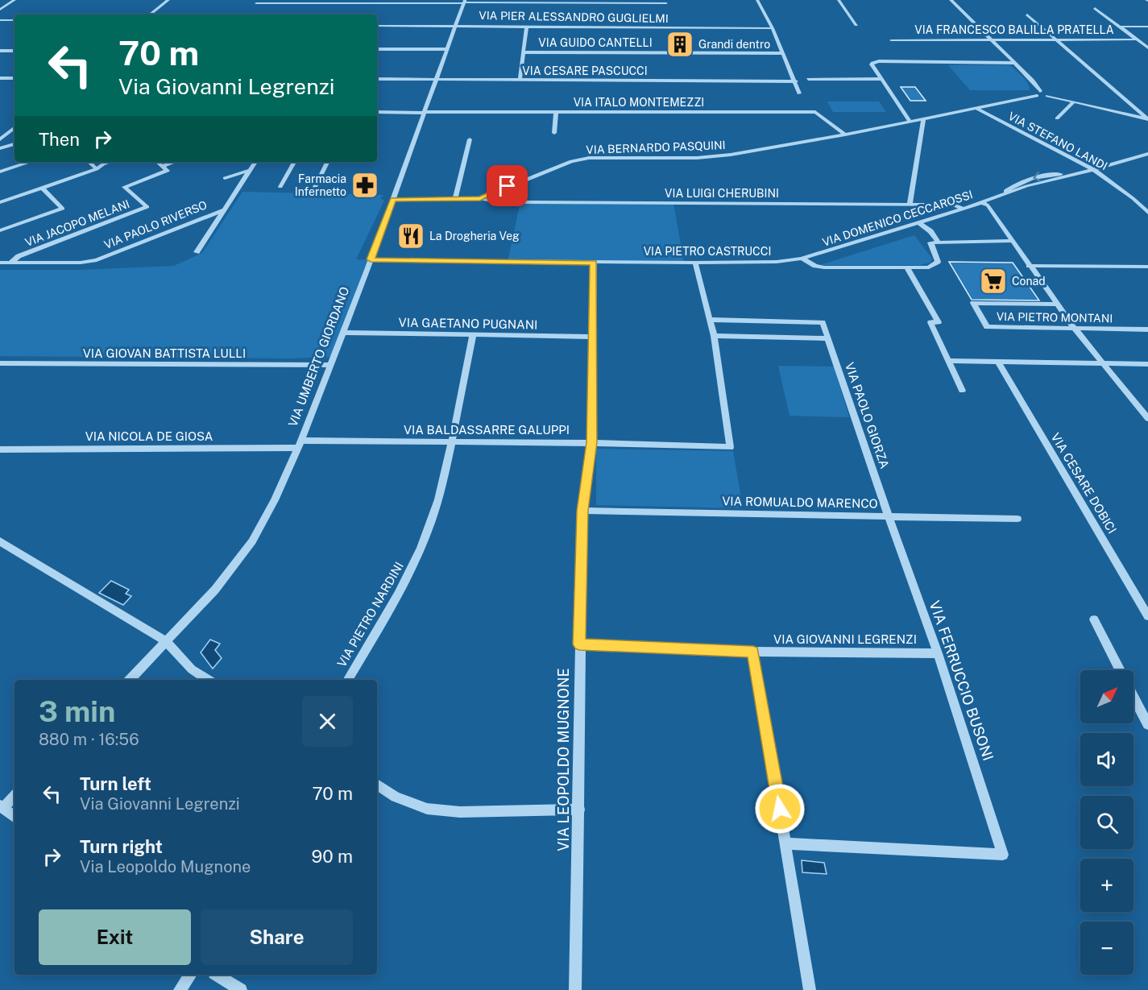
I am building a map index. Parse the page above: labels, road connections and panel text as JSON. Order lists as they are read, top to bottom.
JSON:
{
  "streets": {
    "street": [
      "VIA PIER ALESSANDRO GUGLIELMI",
      "VIA FRANCESCO BALILLA PRATELLA",
      "VIA GUIDO CANTELLI",
      "VIA CESARE PASCUCCI",
      "VIA ITALO MONTEMEZZI",
      "VIA STEFANO LANDI",
      "VIA BERNARDO PASQUINI",
      "VIA LUIGI CHERUBINI",
      "VIA DOMENICO CECCAROSSI",
      "VIA JACOPO MELANI",
      "VIA PAOLO RIVERSO",
      "VIA PIETRO CASTRUCCI",
      "VIA PIETRO MONTANI",
      "VIA GAETANO PUGNANI",
      "VIA GIOVAN BATTISTA LULLI",
      "VIA UMBERTO GIORDANO",
      "VIA PAOLO GIORZA",
      "VIA BALDASSARRE GALUPPI",
      "VIA NICOLA DE GIOSA",
      "VIA CESARE DOBICI",
      "VIA ROMUALDO MARENCO",
      "VIA PIETRO NARDINI",
      "VIA GIOVANNI LEGRENZI",
      "VIA FERRUCCIO BUSONI",
      "VIA LEOPOLDO MUGNONE"
    ]
  },
  "crossings": [
    ["VIA PIER ALESSANDRO GUGLIELMI", "VIA UMBERTO GIORDANO"],
    ["VIA CESARE PASCUCCI", "VIA UMBERTO GIORDANO"],
    ["VIA ITALO MONTEMEZZI", "VIA BERNARDO PASQUINI"],
    ["VIA ITALO MONTEMEZZI", "VIA UMBERTO GIORDANO"],
    ["VIA STEFANO LANDI", "VIA BERNARDO PASQUINI"],
    ["VIA STEFANO LANDI", "VIA DOMENICO CECCAROSSI"],
    ["VIA BERNARDO PASQUINI", "VIA LUIGI CHERUBINI"],
    ["VIA BERNARDO PASQUINI", "VIA UMBERTO GIORDANO"],
    ["VIA LUIGI CHERUBINI", "VIA DOMENICO CECCAROSSI"],
    ["VIA DOMENICO CECCAROSSI", "VIA PIETRO CASTRUCCI"],
    ["VIA JACOPO MELANI", "VIA PAOLO RIVERSO"],
    ["VIA PIETRO CASTRUCCI", "VIA UMBERTO GIORDANO"],
    ["VIA PIETRO CASTRUCCI", "VIA LEOPOLDO MUGNONE"],
    ["VIA GAETANO PUGNANI", "VIA UMBERTO GIORDANO"],
    ["VIA GAETANO PUGNANI", "VIA PIETRO NARDINI"],
    ["VIA GAETANO PUGNANI", "VIA LEOPOLDO MUGNONE"],
    ["VIA GIOVAN BATTISTA LULLI", "VIA UMBERTO GIORDANO"],
    ["VIA UMBERTO GIORDANO", "VIA BALDASSARRE GALUPPI"],
    ["VIA UMBERTO GIORDANO", "VIA NICOLA DE GIOSA"],
    ["VIA PAOLO GIORZA", "VIA ROMUALDO MARENCO"],
    ["VIA PAOLO GIORZA", "VIA FERRUCCIO BUSONI"],
    ["VIA BALDASSARRE GALUPPI", "VIA NICOLA DE GIOSA"],
    ["VIA BALDASSARRE GALUPPI", "VIA PIETRO NARDINI"],
    ["VIA BALDASSARRE GALUPPI", "VIA LEOPOLDO MUGNONE"],
    ["VIA ROMUALDO MARENCO", "VIA FERRUCCIO BUSONI"],
    ["VIA ROMUALDO MARENCO", "VIA LEOPOLDO MUGNONE"],
    ["VIA GIOVANNI LEGRENZI", "VIA FERRUCCIO BUSONI"],
    ["VIA GIOVANNI LEGRENZI", "VIA LEOPOLDO MUGNONE"]
  ],
  "places": {
    "building": ["Grandi dentro"],
    "pharmacy": ["Farmacia Infernetto"],
    "restaurant": ["La Drogheria Veg"],
    "supermarket": ["Conad"]
  },
  "north": "top right",
  "page": {
    "turn": ["70 m", "Via Giovanni Legrenzi"],
    "then": "Then",
    "map_buttons": ["+", "−"],
    "heading": ["3 min", "880 m · 16:56"],
    "list": [
      {
        "name": "Turn left",
        "note": "Via Giovanni Legrenzi",
        "value": "70 m"
      },
      {
        "name": "Turn right",
        "note": "Via Leopoldo Mugnone",
        "value": "90 m"
      }
    ],
    "buttons": ["Exit", "Share"]
  }
}
